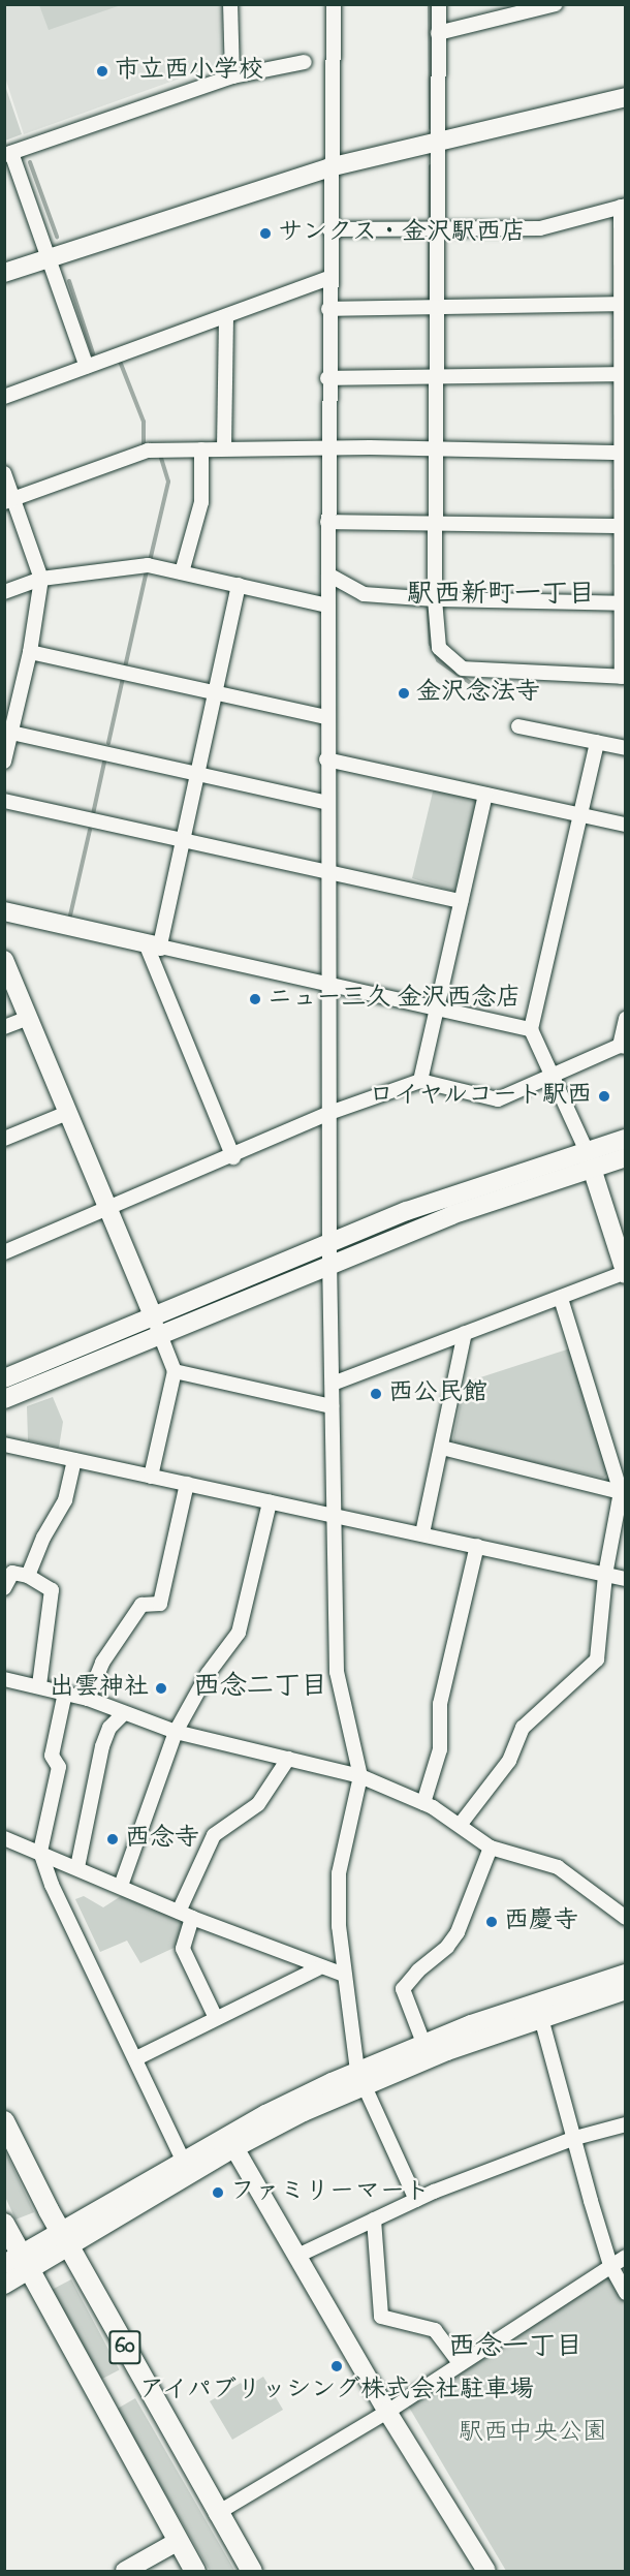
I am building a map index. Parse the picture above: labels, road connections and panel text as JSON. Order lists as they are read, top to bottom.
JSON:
{
  "streets": {
    "main road": ["60"]
  },
  "districts": ["駅西新町一丁目", "西念二丁目", "西念一丁目"],
  "parks": ["駅西中央公園"],
  "places": [
    "市立西小学校",
    "サンクス・金沢駅西店",
    "金沢念法寺",
    "ニュー三久 金沢西念店",
    "ロイヤルコート駅西",
    "西公民館",
    "出雲神社",
    "西念寺",
    "西慶寺",
    "ファミリーマート",
    "アイパブリッシング株式会社駐車場"
  ]
}
